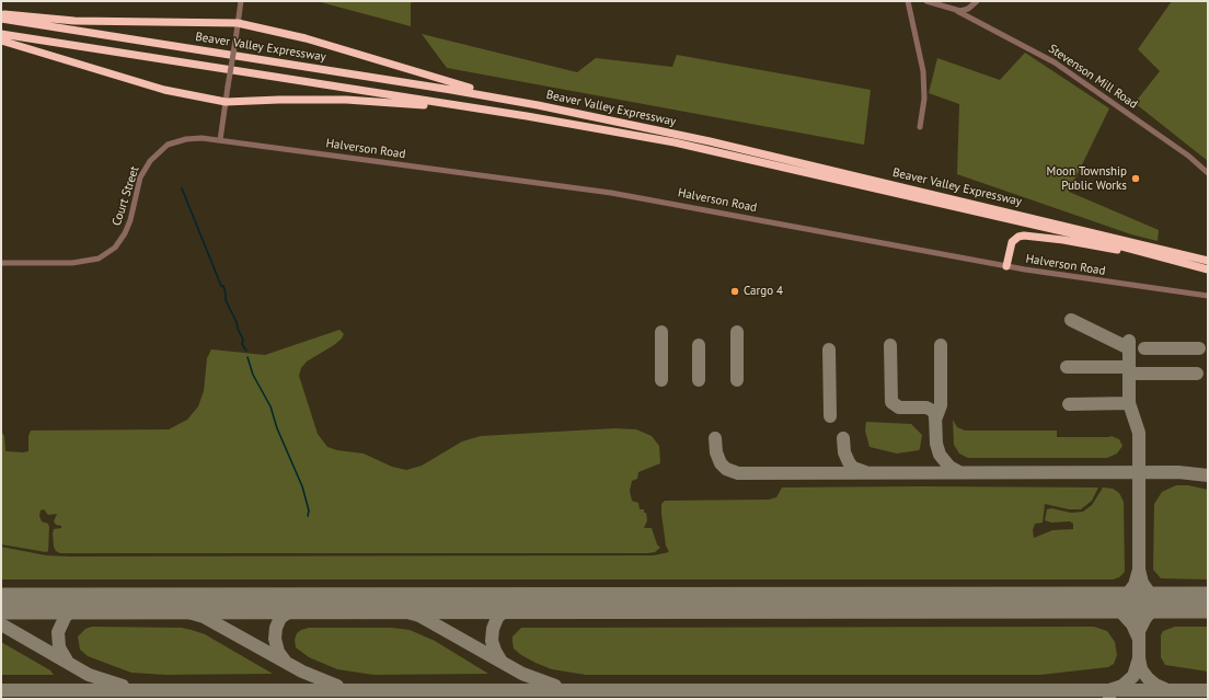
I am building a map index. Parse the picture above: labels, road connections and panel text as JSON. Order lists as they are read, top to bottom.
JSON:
{
  "streets": {
    "highway": ["Beaver Valley Expressway"],
    "street": ["Stevenson Mill Road", "Halverson Road", "Court Street"]
  },
  "crossings": [
    ["Halverson Road", "Court Street"]
  ],
  "places": ["Moon Township Public Works", "Cargo 4"]
}
